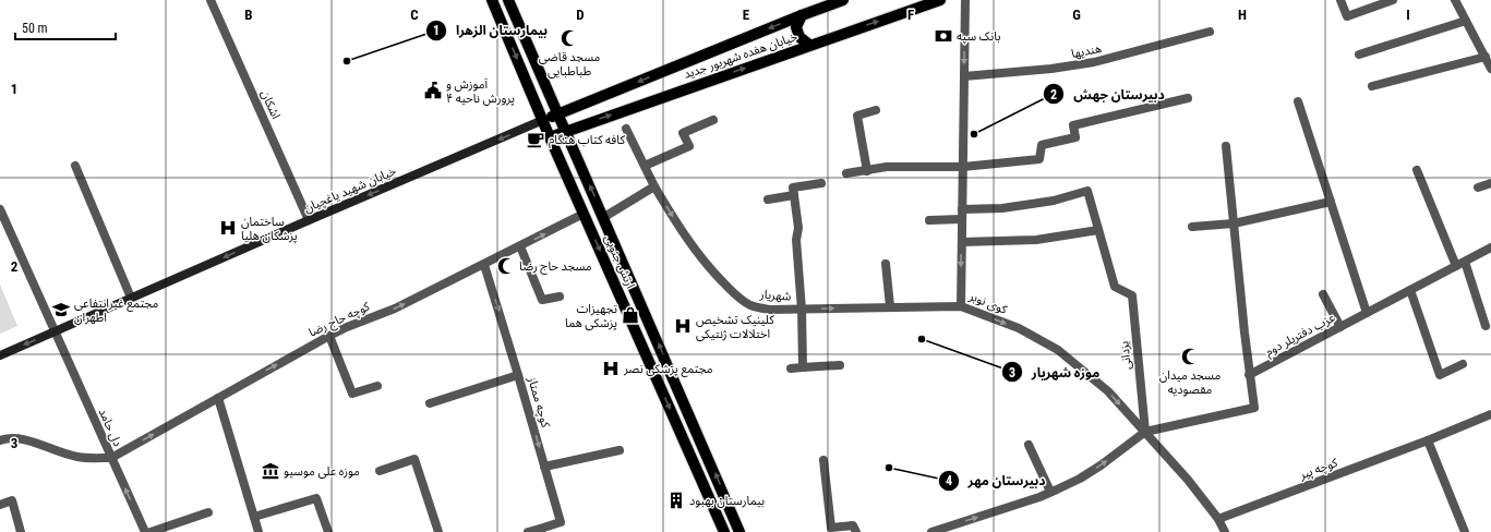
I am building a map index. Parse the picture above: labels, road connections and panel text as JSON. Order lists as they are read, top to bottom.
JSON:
{
  "streets": {
    "main road": ["خیابان هفده شهریور جدید", "خیابان شهید یاغچیان", "ارتش جنوبی"],
    "street": [
      "هندیها",
      "اشکان",
      "شهریار",
      "کوی نوبر",
      "کوچه حاج رضا",
      "عزب دفتریلر دوم",
      "یزدانی",
      "کوچه ممتاز",
      "دل حامد",
      "کوچه پیر"
    ]
  },
  "crossings": [
    ["هندیها", "کوی نوبر"],
    ["خیابان هفده شهریور جدید", "خیابان شهید یاغچیان"],
    ["خیابان هفده شهریور جدید", "ارتش جنوبی"],
    ["اشکان", "خیابان شهید یاغچیان"],
    ["خیابان شهید یاغچیان", "ارتش جنوبی"],
    ["خیابان شهید یاغچیان", "دل حامد"],
    ["ارتش جنوبی", "کوچه حاج رضا"],
    ["شهریار", "کوی نوبر"],
    ["کوی نوبر", "یزدانی"],
    ["کوی نوبر", "کوچه پیر"],
    ["کوچه حاج رضا", "کوچه ممتاز"],
    ["کوچه حاج رضا", "دل حامد"]
  ],
  "one_way": [
    "خیابان شهید یاغچیان",
    "شهریار",
    "کوی نوبر",
    "کوچه حاج رضا",
    "کوچه ممتاز"
  ],
  "places": {
    "bank": ["بانک سپه"],
    "mosque": ["مسجد قاضی طباطبایی", "مسجد حاج رضا", "مسجد میدان مقصودیه"],
    "other": [
      "بیمارستان الزهرا",
      "دبیرستان جهش",
      "موزه شهریار",
      "دبیرستان مهر"
    ],
    "public building": ["آموزش و پرورش ناحیه ۴"],
    "cafe": ["کافه کتاب هنگام"],
    "hospital": ["ساختمان پزشکان هلیا", "کلینیک تشخیص اختلالات ژنتیکی", "مجتمع پزشکی نصر"],
    "school or university": ["مجتمع غیرانتفاعی اطهران"],
    "shop": ["تجهیزات پزشکی هما"],
    "museum": ["موزه علی موسیو"],
    "building": ["بیمارستان بهبود"]
  },
  "scale_bar": "50 m",
  "grid": {
    "columns": [
      "B",
      "C",
      "D",
      "E",
      "F",
      "G",
      "H",
      "I"
    ],
    "rows": ["1", "2", "3"]
  }
}
